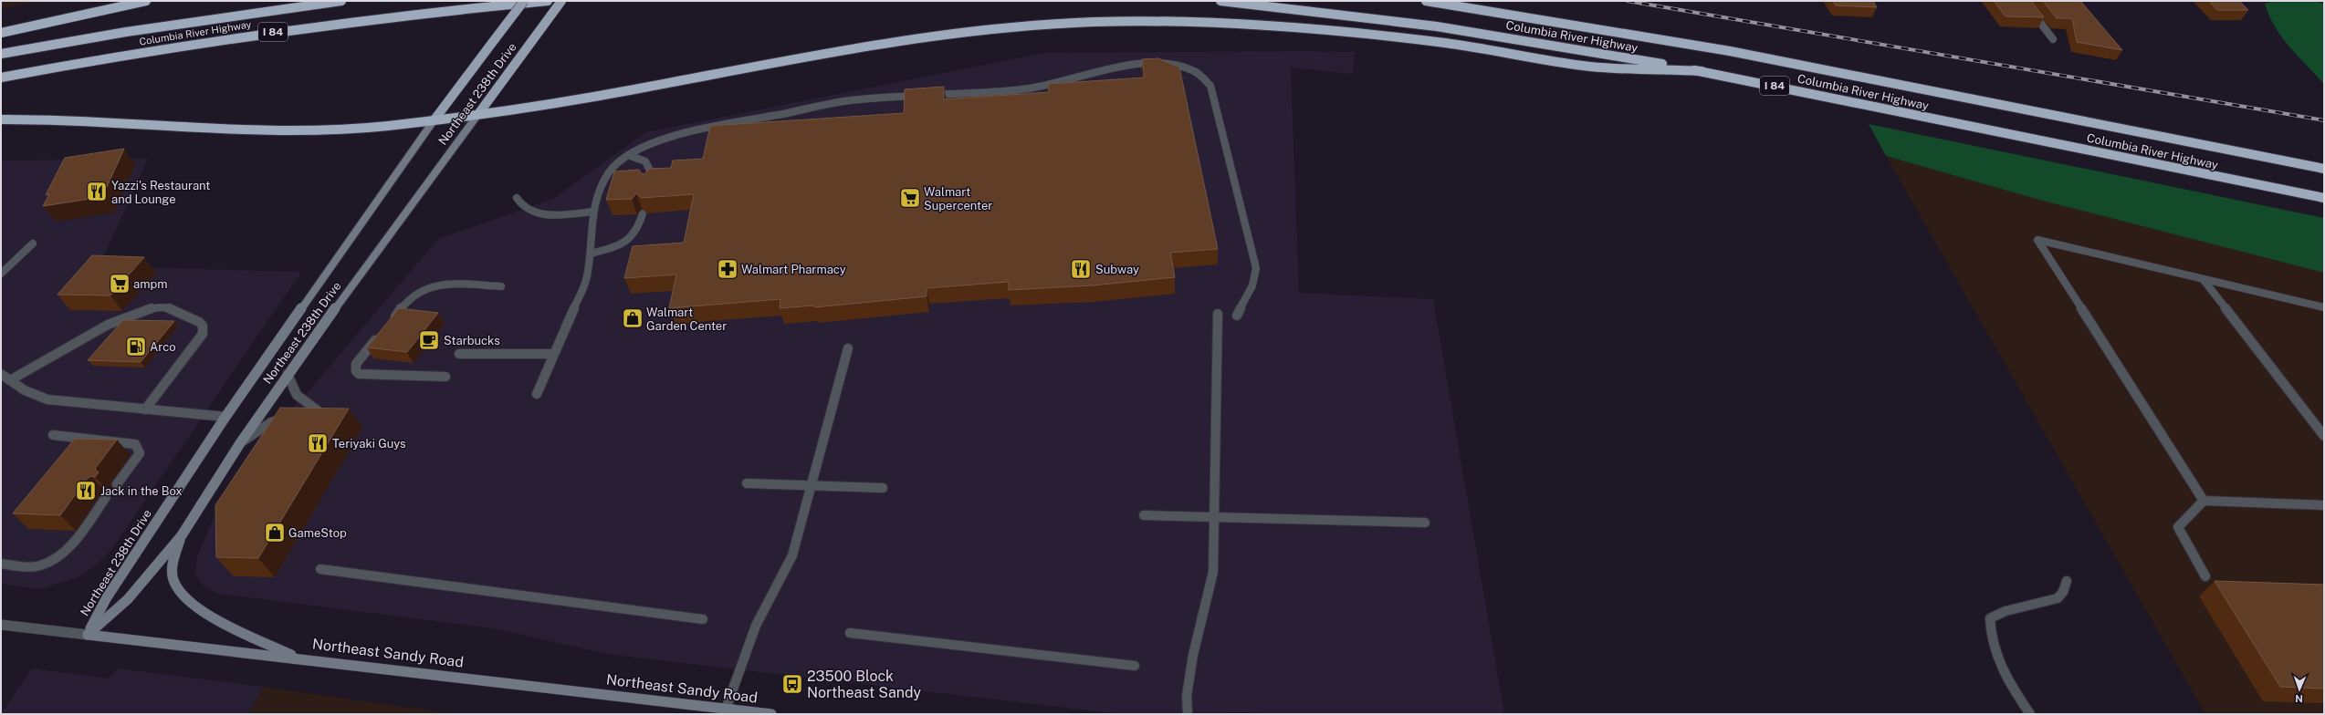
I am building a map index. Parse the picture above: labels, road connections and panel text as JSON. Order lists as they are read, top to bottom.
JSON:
{
  "streets": {
    "highway": ["I 84", "Columbia River Highway", "Northeast 238th Drive"],
    "main road": ["Northeast Sandy Road"]
  },
  "crossings": [
    ["Northeast 238th Drive", "Northeast Sandy Road"]
  ],
  "places": {
    "restaurant": [
      "Yazzi's Restaurant and Lounge",
      "Subway",
      "Teriyaki Guys",
      "Jack in the Box"
    ],
    "supermarket": ["Walmart Supercenter", "ampm"],
    "pharmacy": ["Walmart Pharmacy"],
    "shop": ["Walmart Garden Center", "GameStop"],
    "cafe": ["Starbucks"],
    "fuel station": ["Arco"],
    "bus stop": ["23500 Block Northeast Sandy"]
  },
  "north": "bottom"
}
